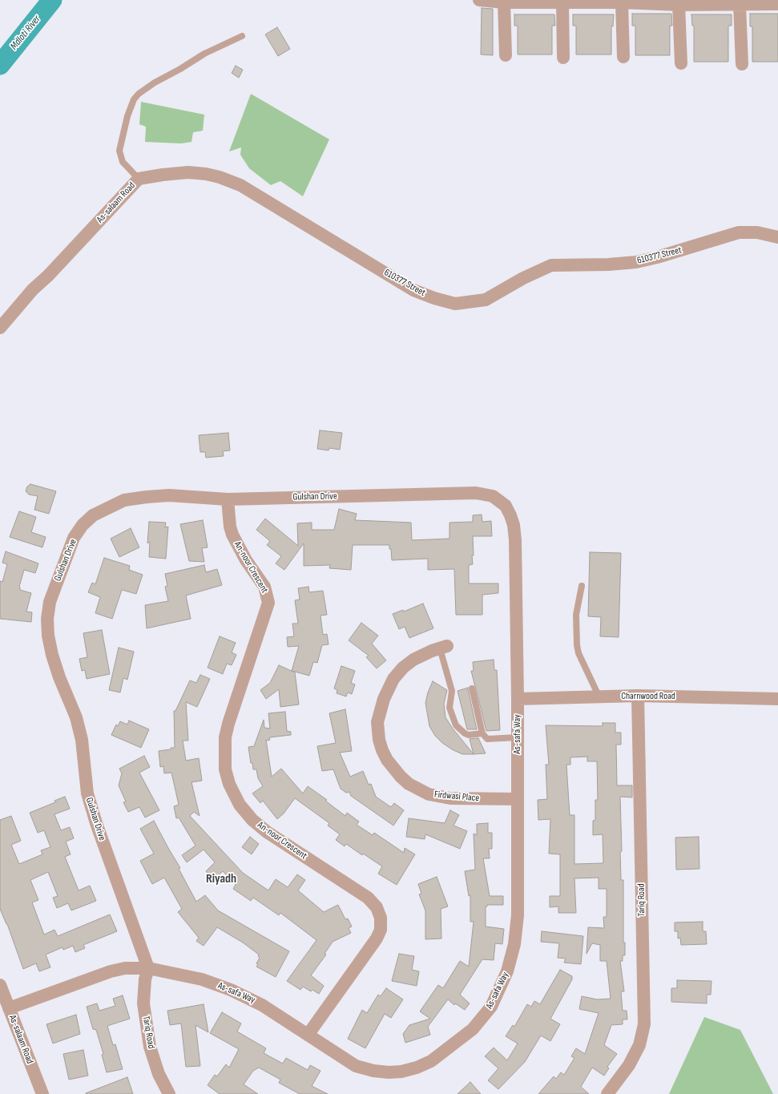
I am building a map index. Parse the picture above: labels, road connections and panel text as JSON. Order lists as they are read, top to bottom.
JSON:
{
  "streets": {
    "street": [
      "As-salaam Road",
      "610377 Street",
      "Gulshan Drive",
      "An-noor Crescent",
      "Charnwood Road",
      "As-safa Way",
      "Firdwasi Place",
      "Tariq Road"
    ]
  },
  "crossings": [
    ["As-salaam Road", "610377 Street"],
    ["As-salaam Road", "As-safa Way"],
    ["Gulshan Drive", "An-noor Crescent"],
    ["Gulshan Drive", "As-safa Way"],
    ["Gulshan Drive", "Tariq Road"],
    ["An-noor Crescent", "As-safa Way"],
    ["Charnwood Road", "As-safa Way"],
    ["Charnwood Road", "Tariq Road"],
    ["As-safa Way", "Firdwasi Place"],
    ["As-safa Way", "Tariq Road"]
  ],
  "districts": ["Riyadh"],
  "water": ["Mdloti River"]
}
